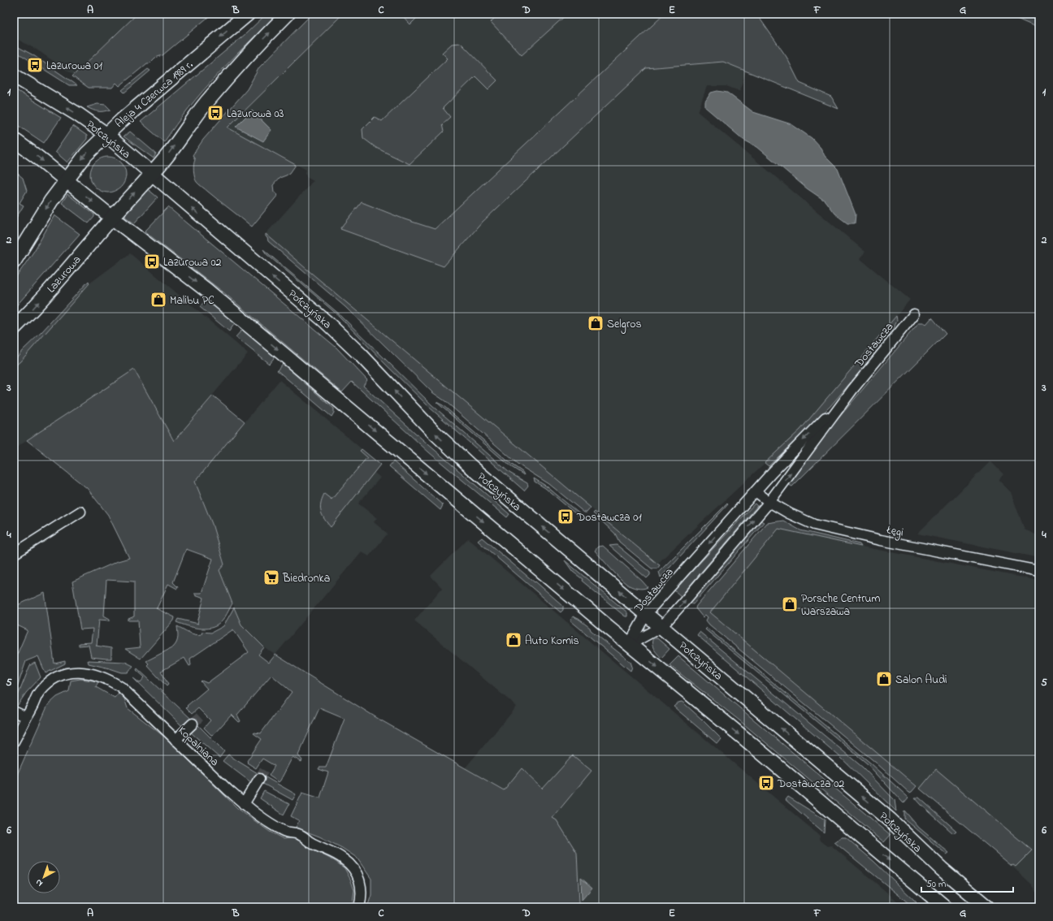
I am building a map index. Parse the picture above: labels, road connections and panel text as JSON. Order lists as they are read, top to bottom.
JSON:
{
  "streets": {
    "main road": ["Aleja 4 Czerwca 1989 r.", "Połczyńska", "Lazurowa"],
    "street": ["Dostawcza", "Łęgi", "Kopalniana"]
  },
  "crossings": [
    ["Aleja 4 Czerwca 1989 r.", "Połczyńska"],
    ["Połczyńska", "Dostawcza"],
    ["Dostawcza", "Łęgi"]
  ],
  "places": {
    "bus stop": [
      "Lazurowa 01",
      "Lazurowa 03",
      "Lazurowa 02",
      "Dostawcza 01",
      "Dostawcza 02"
    ],
    "shop": [
      "Malibu PC",
      "Selgros",
      "Porsche Centrum Warszawa",
      "Auto Komis",
      "Salon Audi"
    ],
    "supermarket": ["Biedronka"]
  },
  "scale_bar": "50 m",
  "north": "bottom left",
  "grid": {
    "columns": [
      "A",
      "B",
      "C",
      "D",
      "E",
      "F",
      "G"
    ],
    "rows": [
      "1",
      "2",
      "3",
      "4",
      "5",
      "6"
    ]
  }
}
